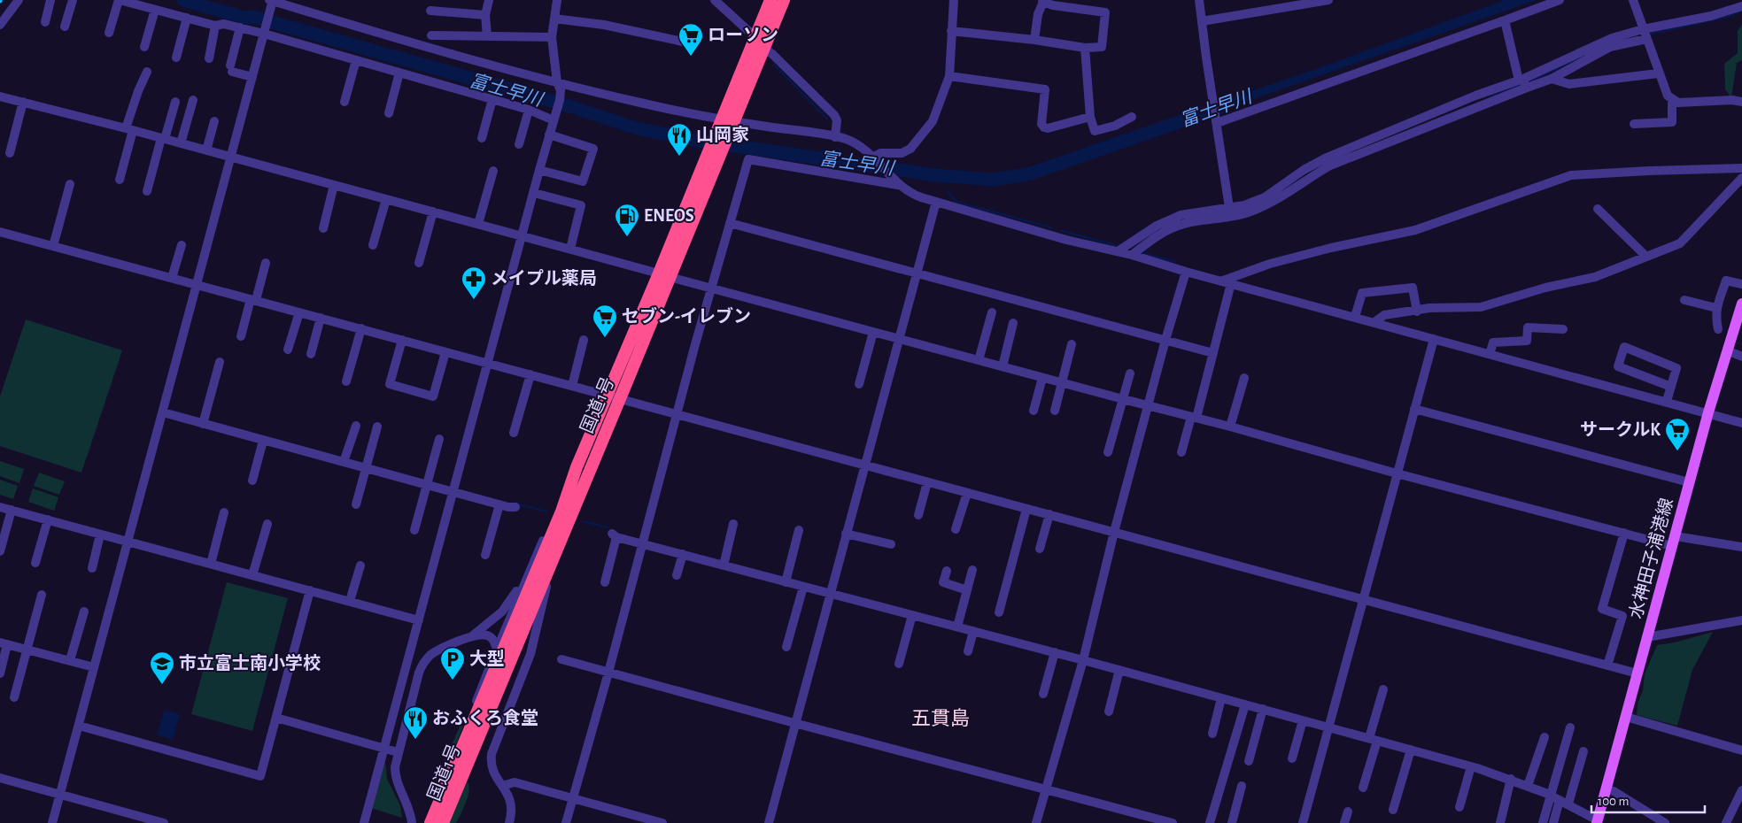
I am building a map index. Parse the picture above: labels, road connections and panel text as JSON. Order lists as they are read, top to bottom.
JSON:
{
  "streets": {
    "highway": ["国道1号"],
    "main road": ["水神田子浦港線"]
  },
  "districts": ["五貫島"],
  "water": ["富士早川"],
  "places": {
    "supermarket": ["ローソン", "セブン-イレブン", "サークルK"],
    "restaurant": ["山岡家", "おふくろ食堂"],
    "fuel station": ["ENEOS"],
    "pharmacy": ["メイプル薬局"],
    "parking": ["大型"],
    "school or university": ["市立富士南小学校"]
  },
  "scale_bar": "100 m"
}
